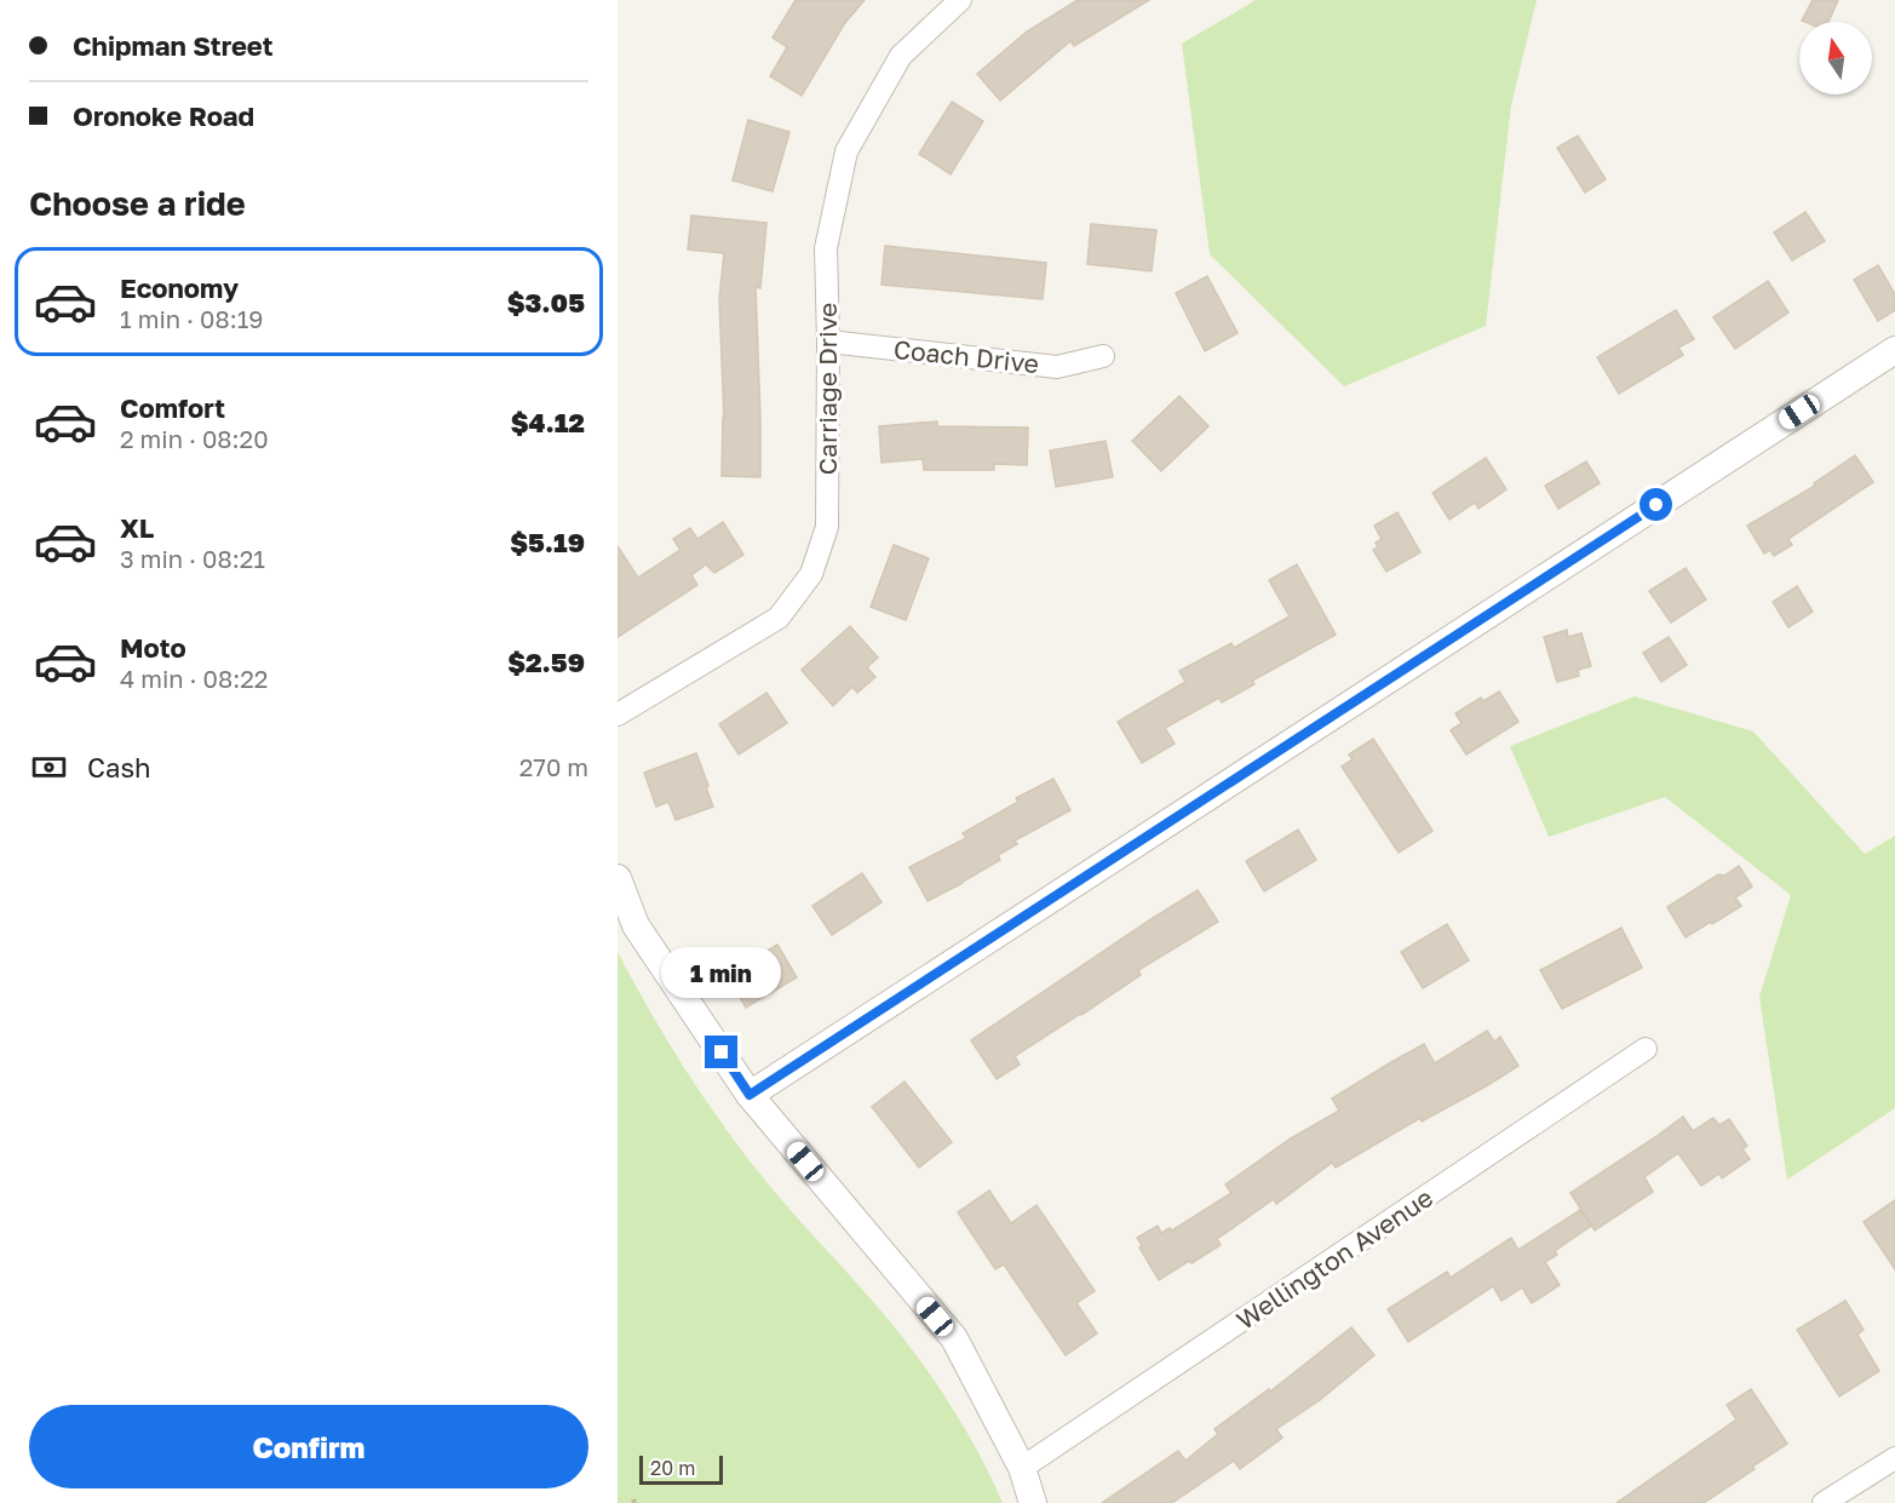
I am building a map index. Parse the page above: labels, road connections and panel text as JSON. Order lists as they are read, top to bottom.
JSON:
{
  "streets": {
    "street": ["Coach Drive", "Carriage Drive", "Wellington Avenue"]
  },
  "crossings": [
    ["Coach Drive", "Carriage Drive"]
  ],
  "scale_bar": "20 m",
  "north": "top",
  "page": {
    "banner": ["Chipman Street", "Oronoke Road"],
    "heading": "Choose a ride",
    "list": [
      {
        "name": "Economy",
        "note": "1 min · 08:19",
        "value": "$3.05"
      },
      {
        "name": "Comfort",
        "note": "2 min · 08:20",
        "value": "$4.12"
      },
      {
        "name": "XL",
        "note": "3 min · 08:21",
        "value": "$5.19"
      },
      {
        "name": "Moto",
        "note": "4 min · 08:22",
        "value": "$2.59"
      }
    ],
    "pay": ["Cash", "270 m"],
    "bubble": "1 min",
    "buttons": "Confirm",
    "scale": "20 m"
  }
}
